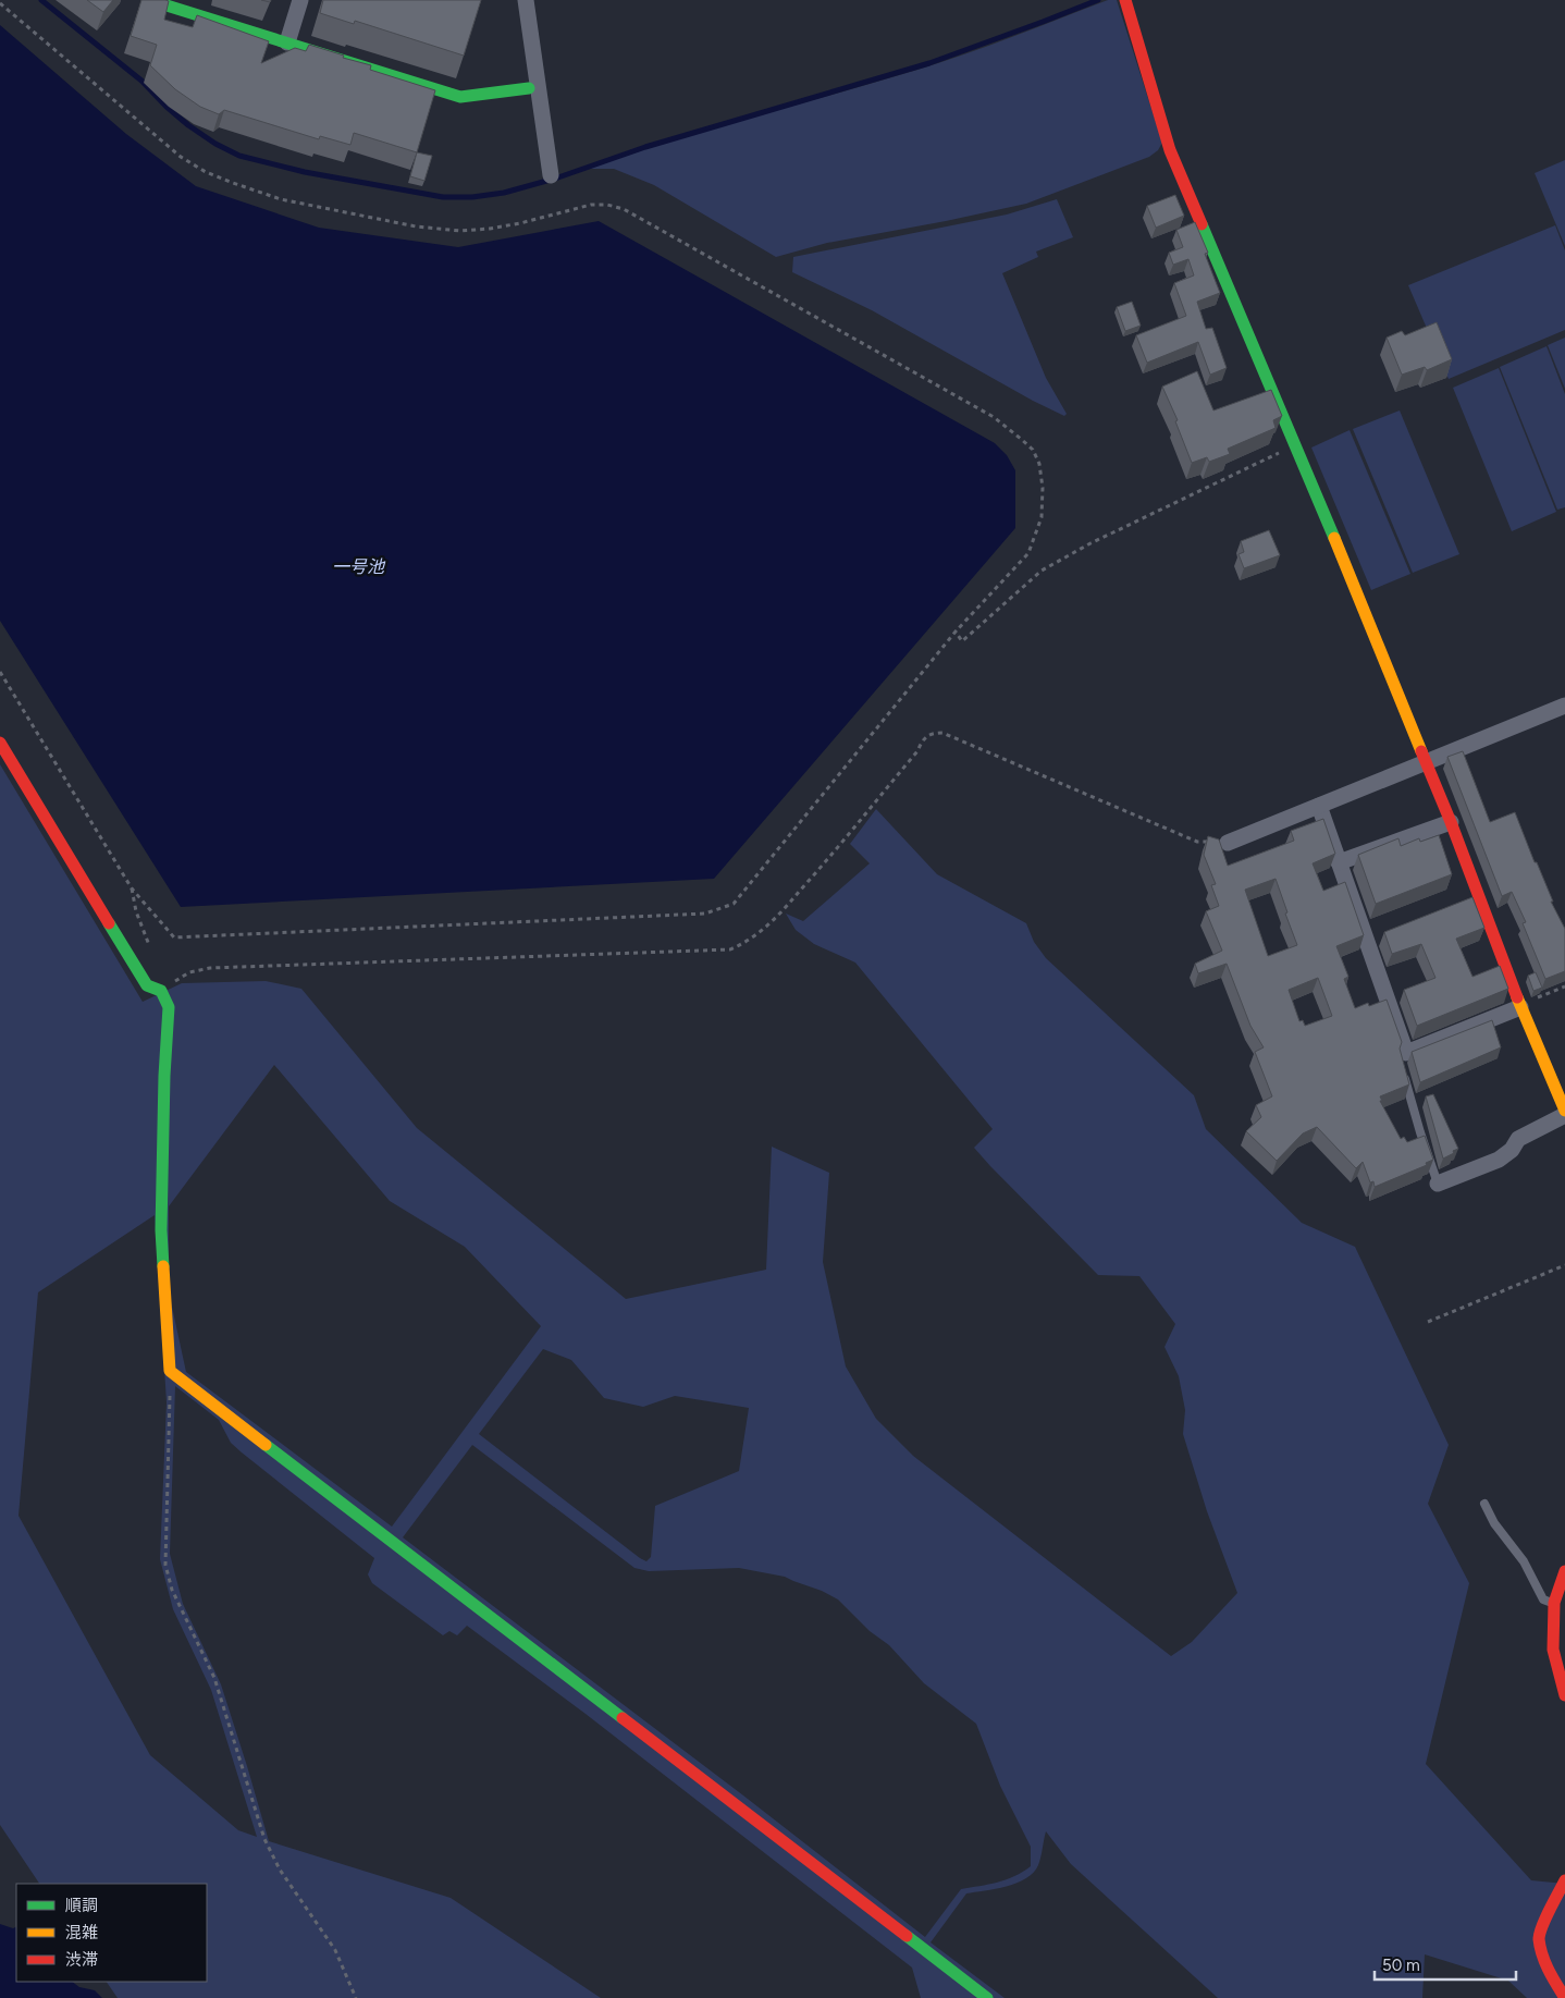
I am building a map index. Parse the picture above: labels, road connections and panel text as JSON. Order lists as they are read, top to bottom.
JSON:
{
  "water": ["一号池"],
  "legend": ["順調", "混雑", "渋滞"],
  "scale_bar": "50 m"
}
